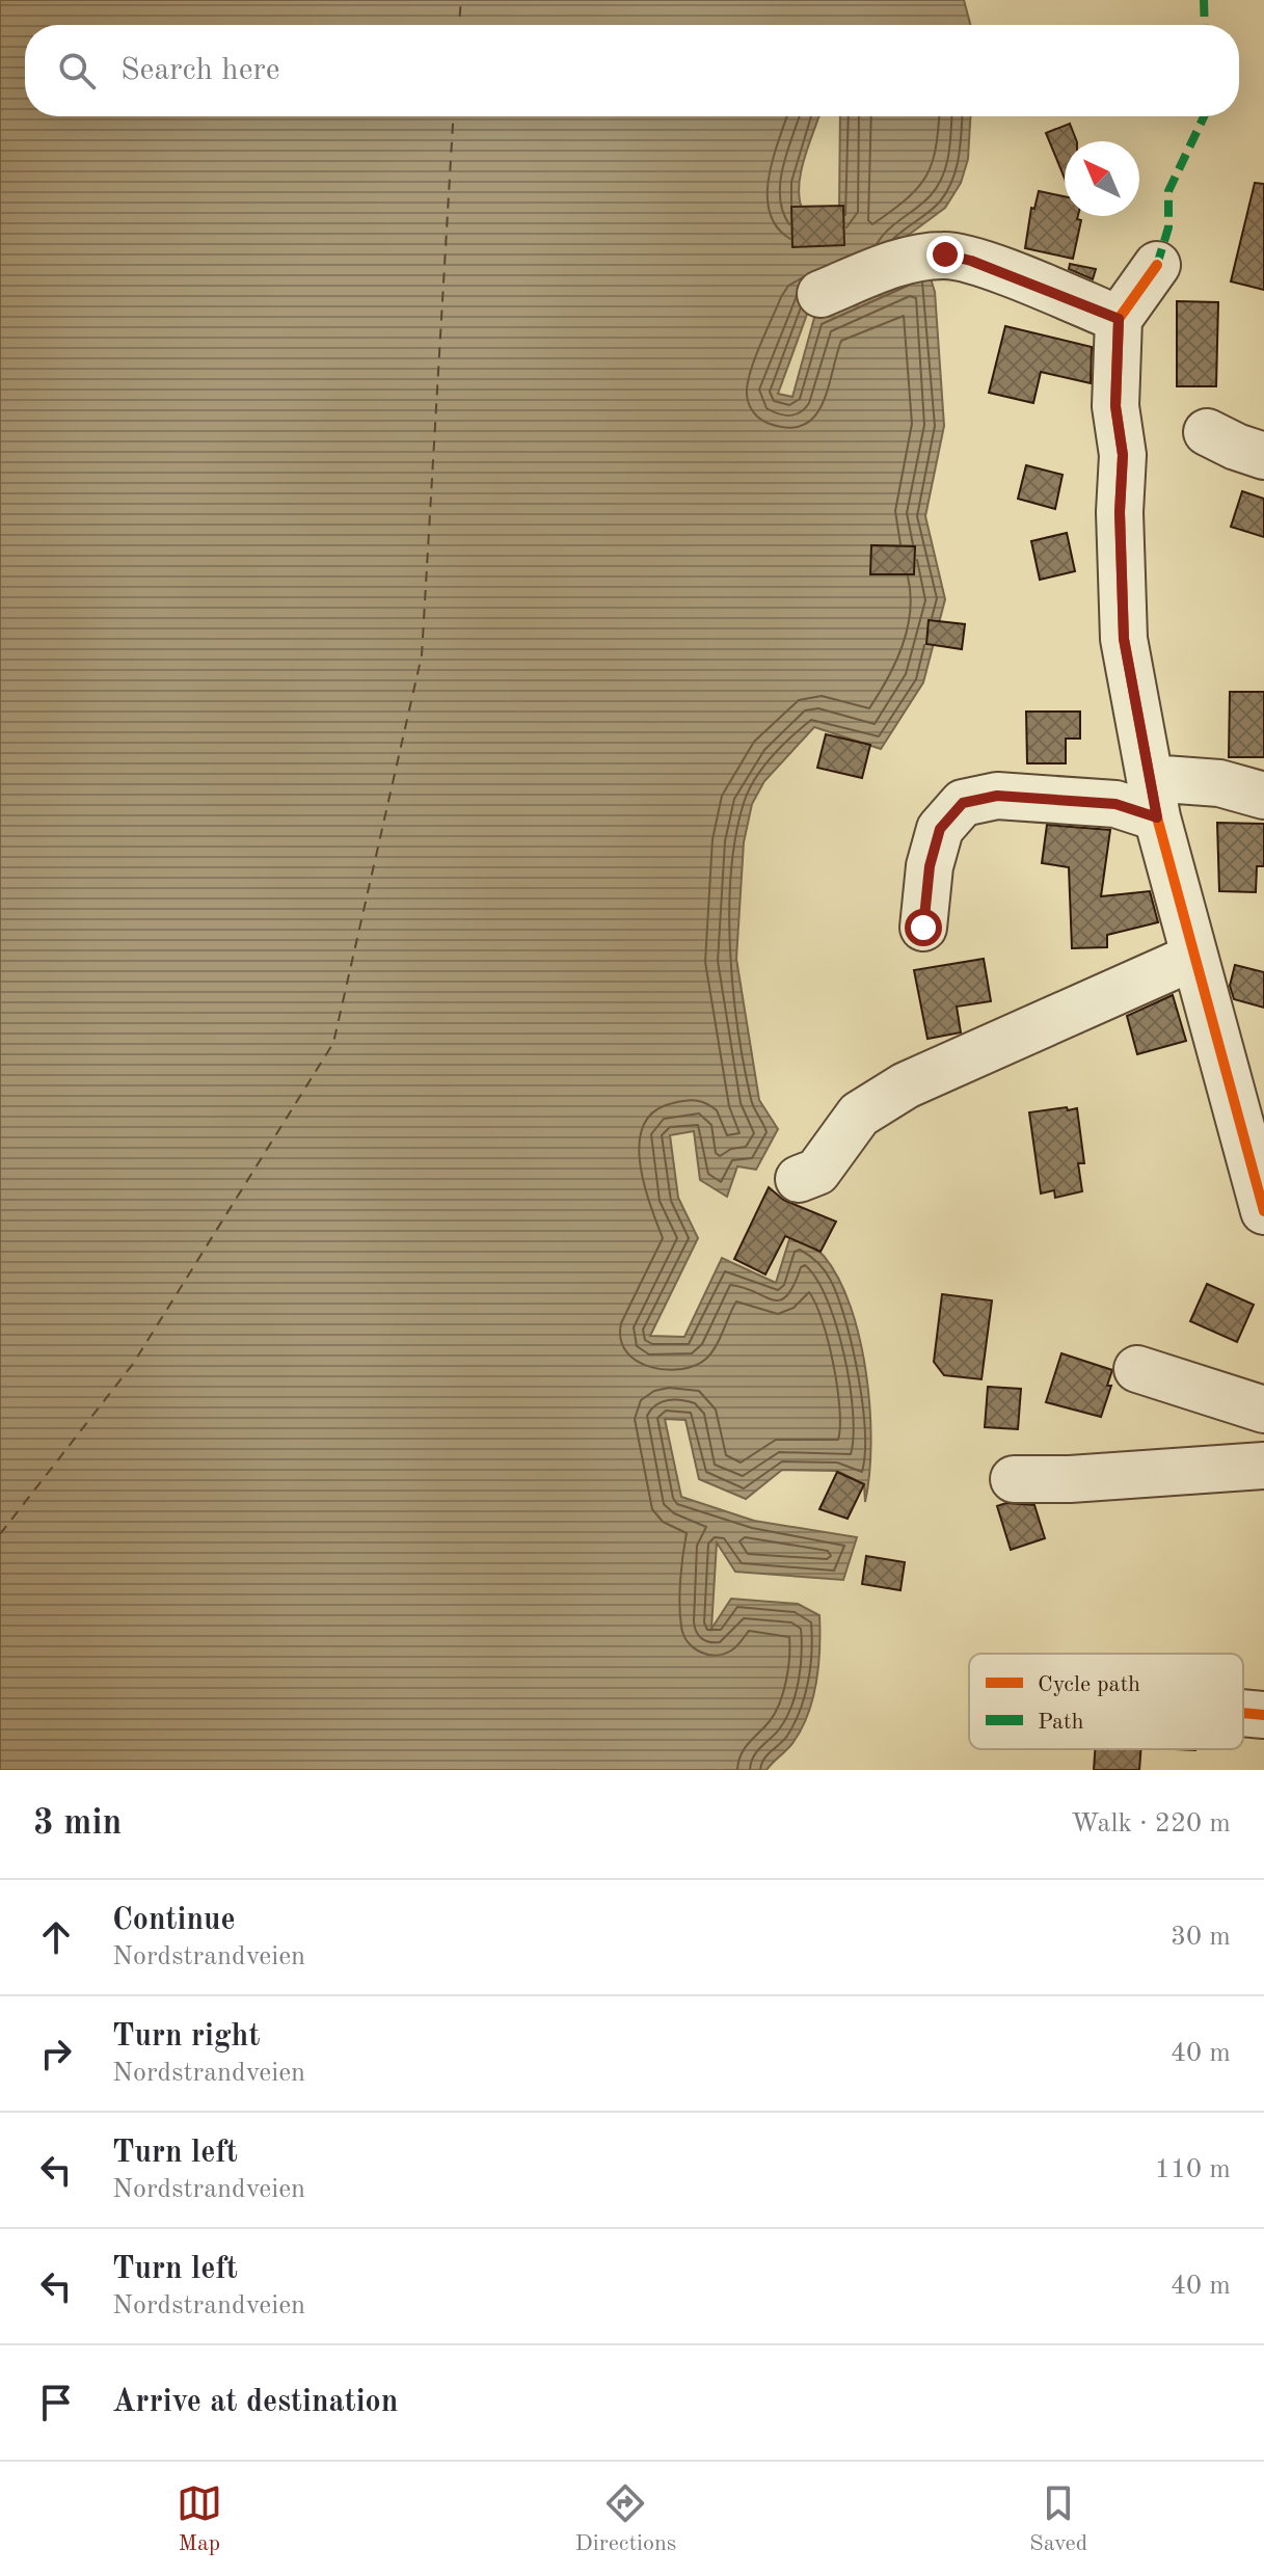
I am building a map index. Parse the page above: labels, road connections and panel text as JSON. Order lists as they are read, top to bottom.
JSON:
{
  "legend": ["Cycle path", "Path"],
  "north": "top left",
  "page": {
    "search": "Search here",
    "heading": ["3 min", "Walk · 220 m"],
    "list": [
      ["Continue", "Nordstrandveien", "30 m"],
      ["Turn right", "Nordstrandveien", "40 m"],
      ["Turn left", "Nordstrandveien", "110 m"],
      ["Turn left", "Nordstrandveien", "40 m"],
      "Arrive at destination"
    ],
    "nav": ["Map", "Directions", "Saved"]
  }
}
